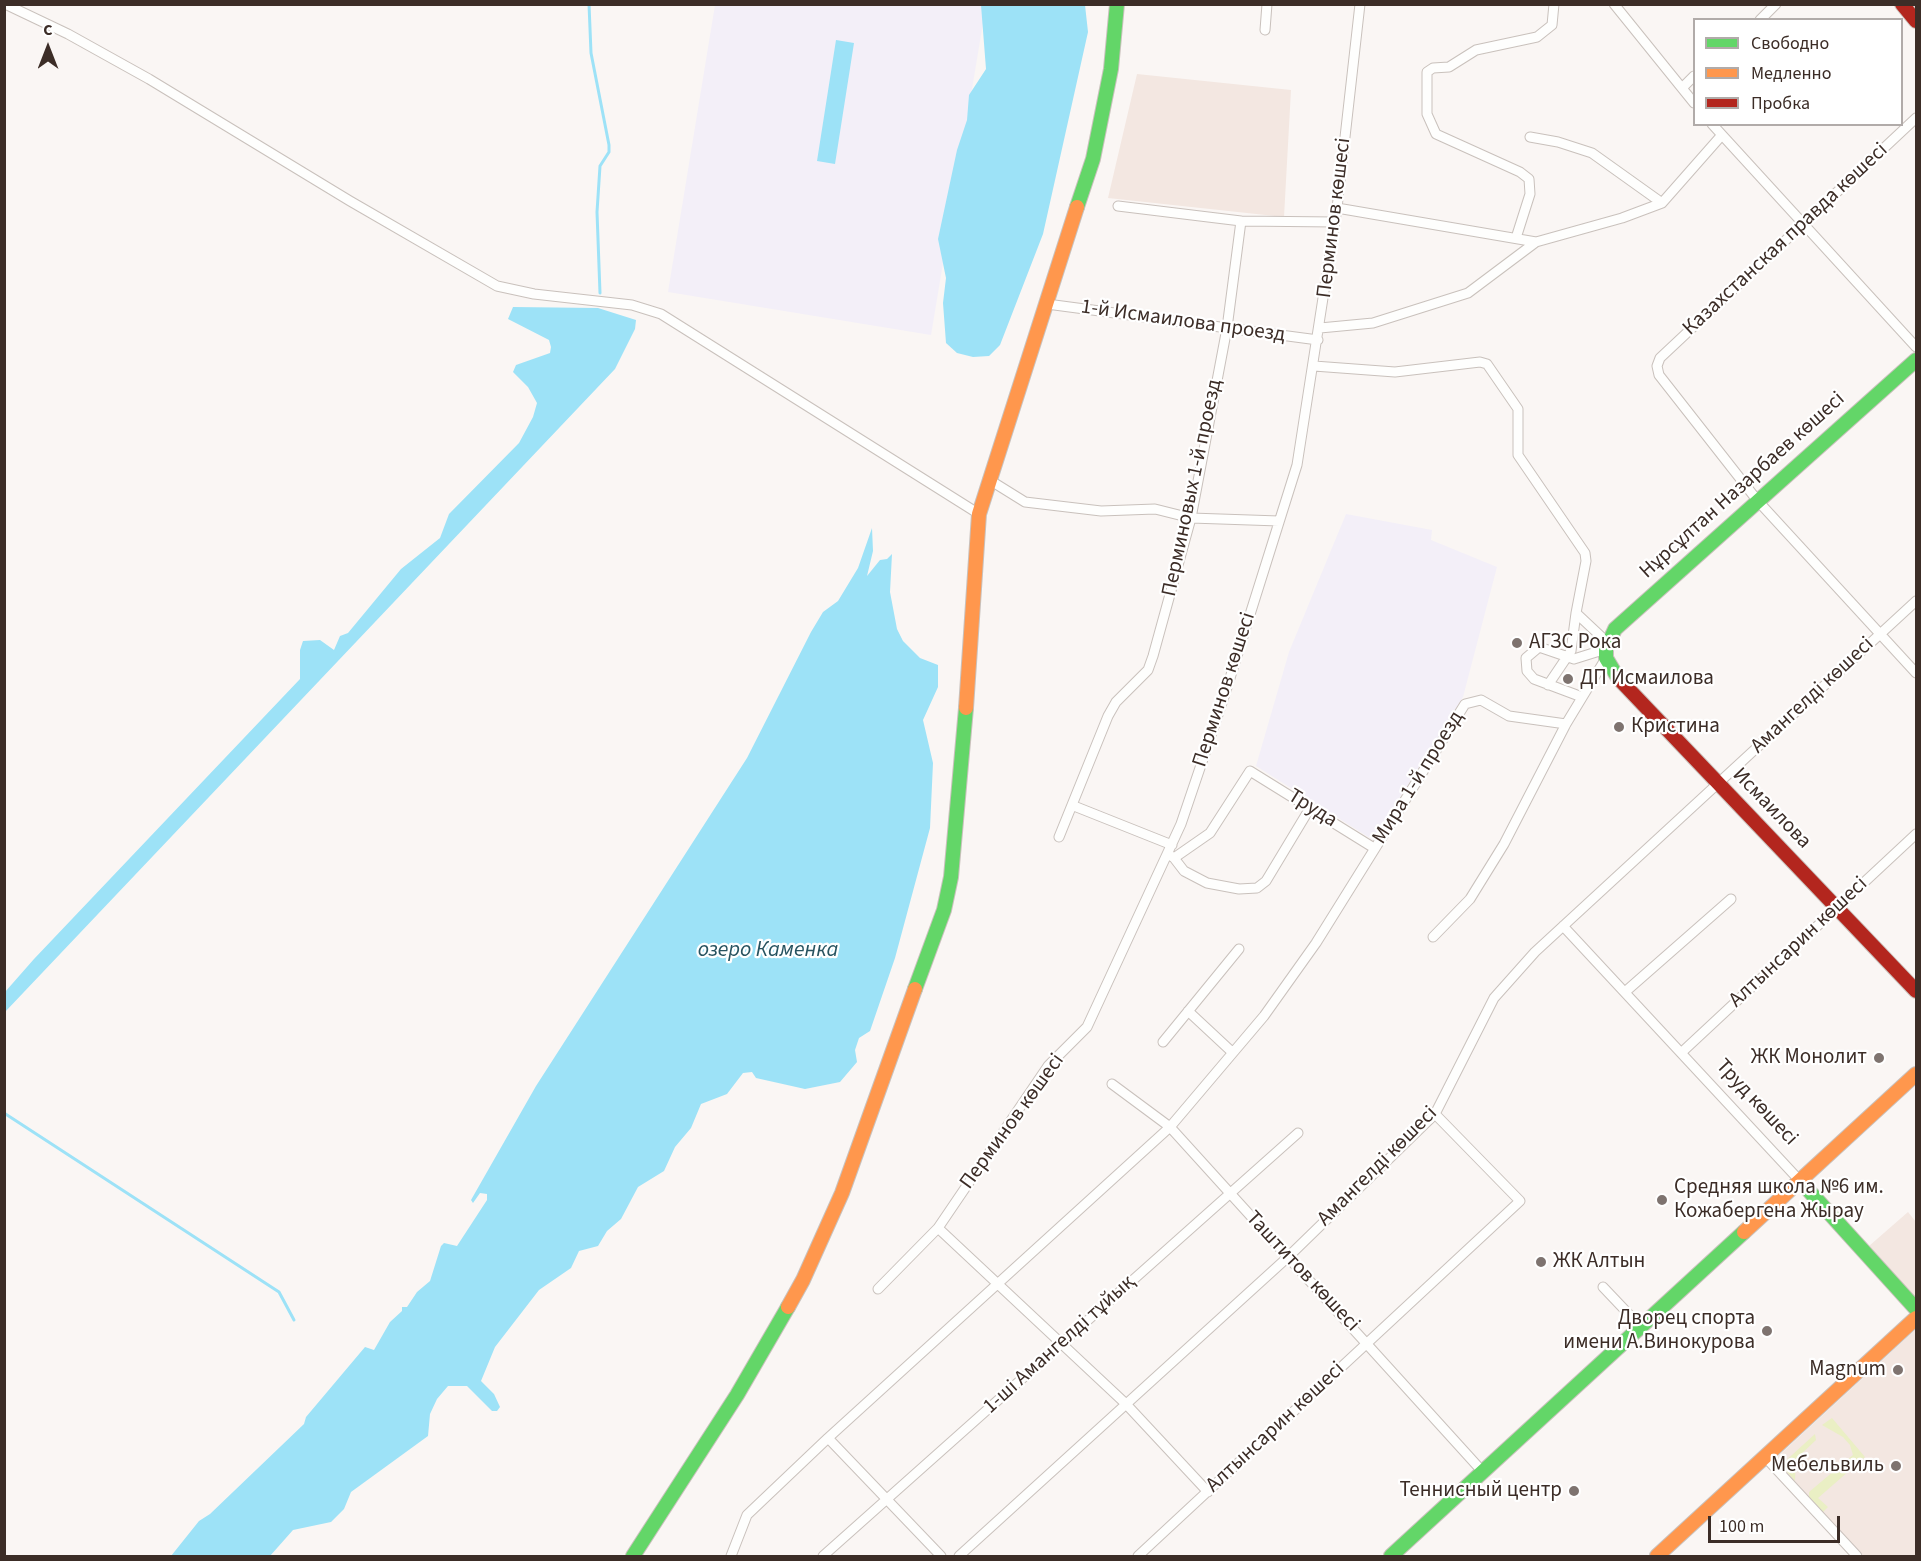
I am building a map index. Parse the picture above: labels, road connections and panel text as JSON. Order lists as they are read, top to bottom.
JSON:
{
  "streets": {
    "main road": ["Нұрсұлтан Назарбаев көшесі", "Исмаилова", "Труд көшесі"],
    "street": [
      "Перминов көшесі",
      "Казахстанская правда көшесі",
      "1-й Исмаилова проезд",
      "Перминовых 1-й проезд",
      "Амангелді көшесі",
      "Мира 1-й проезд",
      "Труда",
      "Алтынсарин көшесі",
      "Таштитов көшесі",
      "1-ші Амангелді тұйық"
    ]
  },
  "crossings": [
    ["Перминов көшесі", "1-й Исмаилова проезд"],
    ["Перминов көшесі", "Труда"],
    ["Казахстанская правда көшесі", "Нұрсұлтан Назарбаев көшесі"],
    ["1-й Исмаилова проезд", "Перминовых 1-й проезд"],
    ["Нұрсұлтан Назарбаев көшесі", "Мира 1-й проезд"],
    ["Нұрсұлтан Назарбаев көшесі", "Исмаилова"],
    ["Амангелді көшесі", "Исмаилова"],
    ["Амангелді көшесі", "Алтынсарин көшесі"],
    ["Амангелді көшесі", "Труд көшесі"],
    ["Амангелді көшесі", "Таштитов көшесі"],
    ["Мира 1-й проезд", "Труда"],
    ["Исмаилова", "Алтынсарин көшесі"],
    ["Алтынсарин көшесі", "Труд көшесі"],
    ["Алтынсарин көшесі", "Таштитов көшесі"],
    ["Таштитов көшесі", "1-ші Амангелді тұйық"]
  ],
  "water": ["озеро Каменка"],
  "places": [
    "АГЗС Рока",
    "ДП Исмаилова",
    "Кристина",
    "ЖК Монолит",
    "Средняя школа №6 им. Кожабергена Жырау",
    "ЖК Алтын",
    "Дворец спорта имени А.Винокурова",
    "Magnum",
    "Мебельвиль",
    "Теннисный центр"
  ],
  "legend": ["Свободно", "Медленно", "Пробка"],
  "scale_bar": "100 m",
  "north": "top"
}
